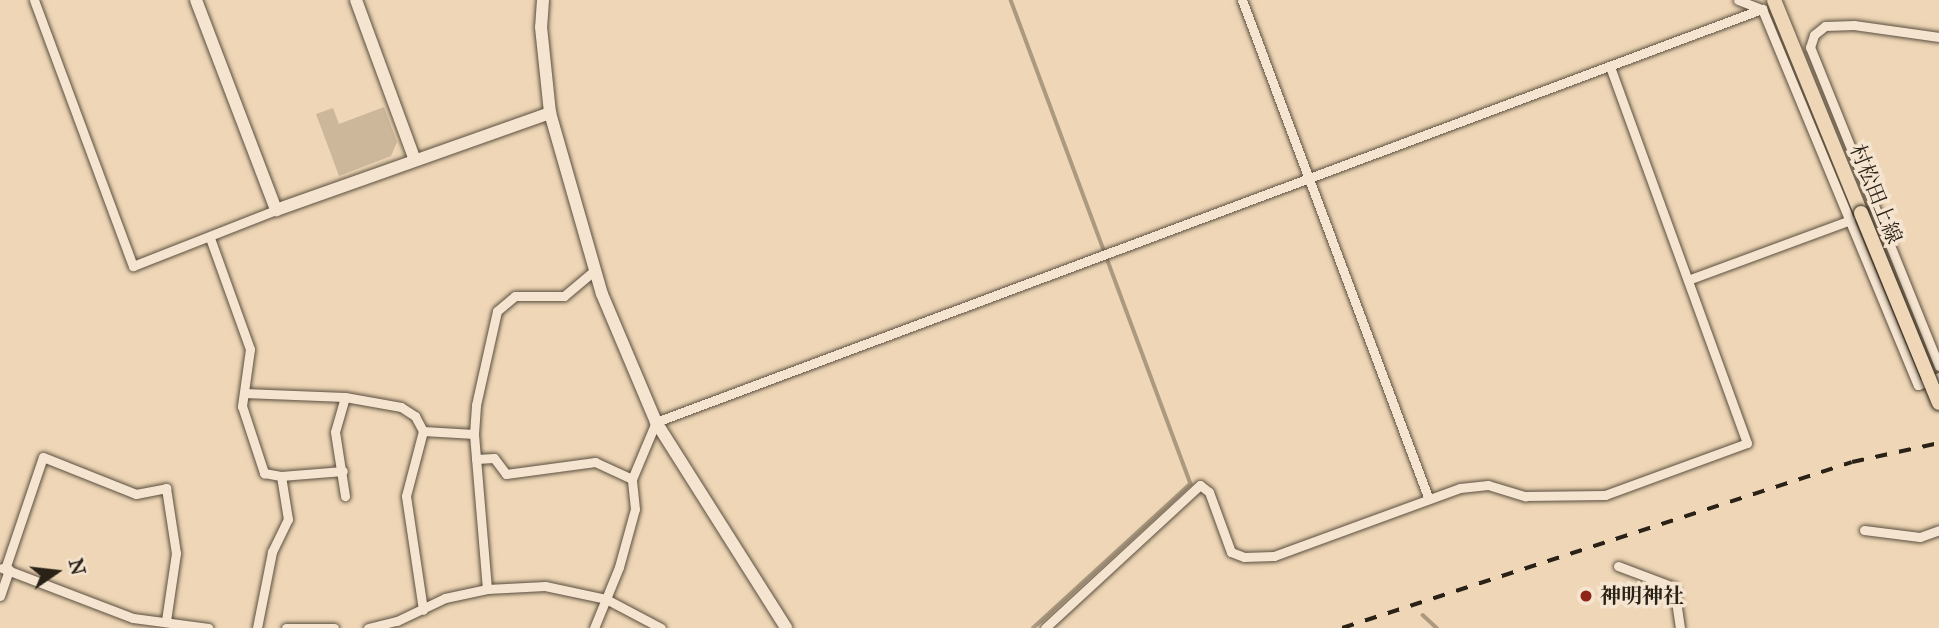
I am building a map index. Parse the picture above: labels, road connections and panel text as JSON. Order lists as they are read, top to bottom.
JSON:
{
  "streets": {
    "main road": ["村松田上線"]
  },
  "places": ["神明神社"],
  "north": "right"
}
